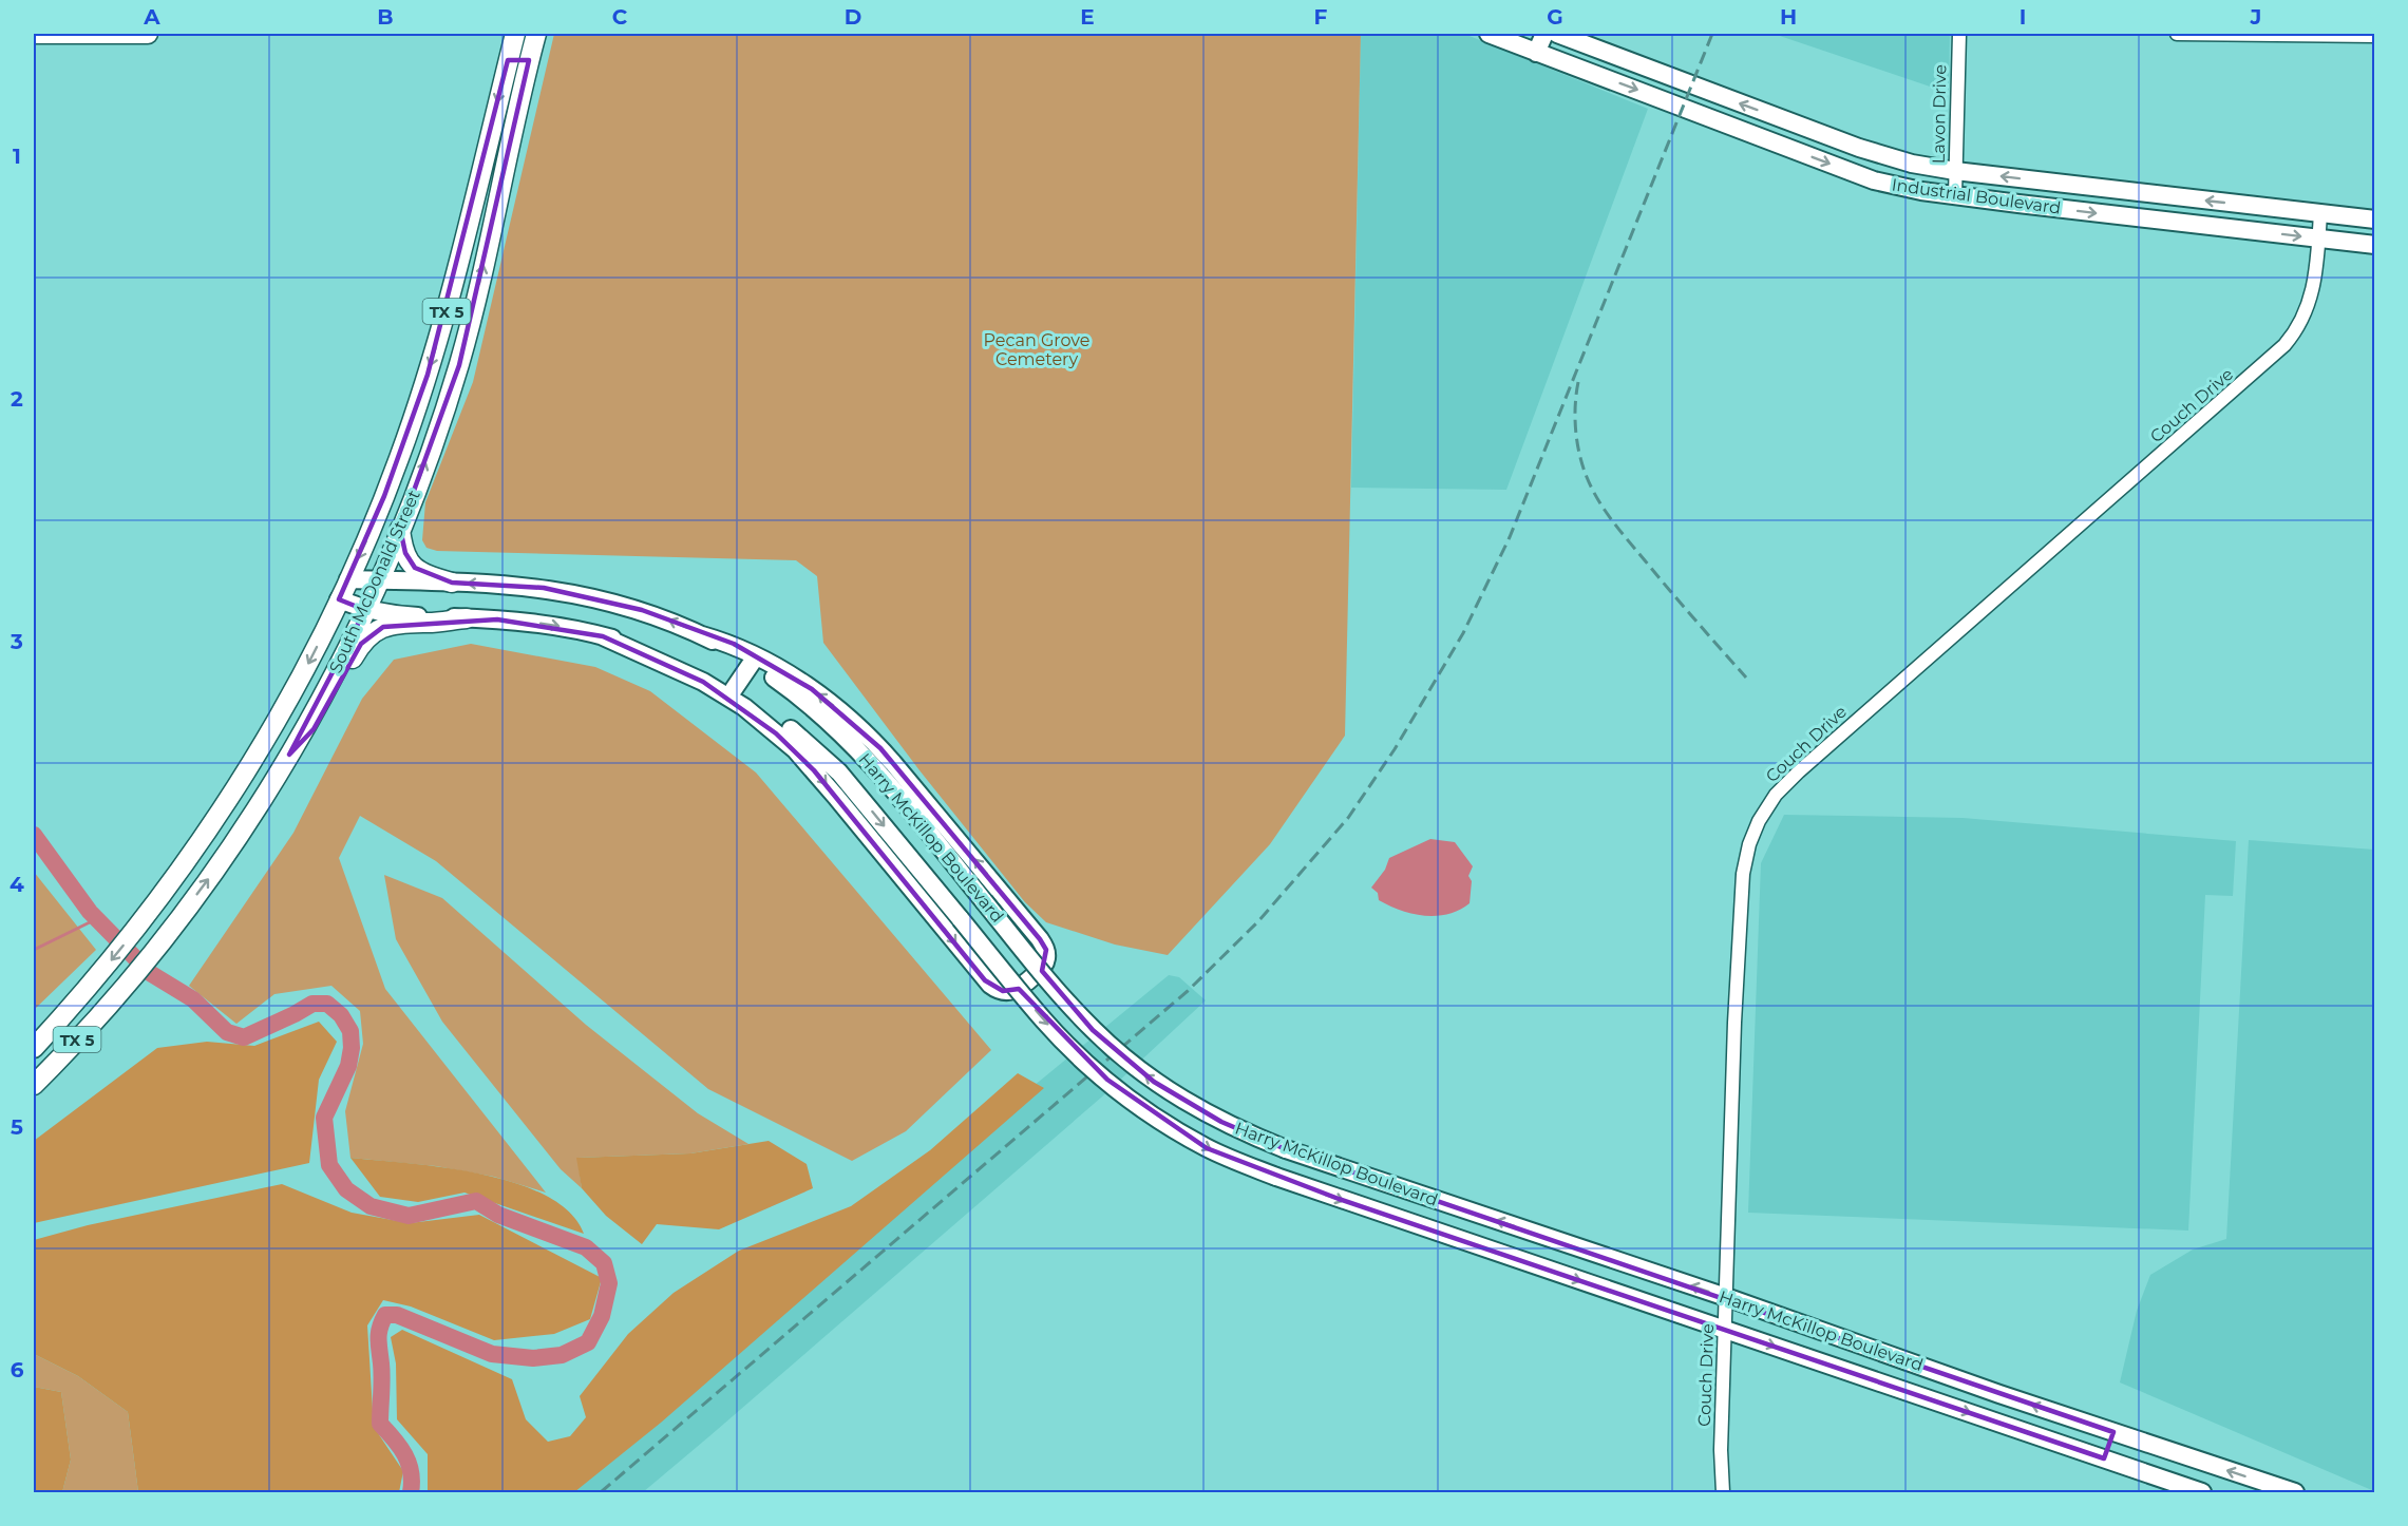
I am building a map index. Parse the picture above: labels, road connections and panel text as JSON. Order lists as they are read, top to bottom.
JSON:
{
  "streets": {
    "main road": [
      "Industrial Boulevard",
      "TX 5",
      "South McDonald Street",
      "Harry McKillop Boulevard"
    ],
    "street": ["Lavon Drive", "Couch Drive"]
  },
  "crossings": [
    ["Lavon Drive", "Industrial Boulevard"],
    ["Industrial Boulevard", "Couch Drive"],
    ["Couch Drive", "Harry McKillop Boulevard"],
    ["South McDonald Street", "Harry McKillop Boulevard"]
  ],
  "parks": ["Pecan Grove Cemetery"],
  "grid": {
    "columns": [
      "A",
      "B",
      "C",
      "D",
      "E",
      "F",
      "G",
      "H",
      "I",
      "J"
    ],
    "rows": [
      "1",
      "2",
      "3",
      "4",
      "5",
      "6"
    ]
  }
}
